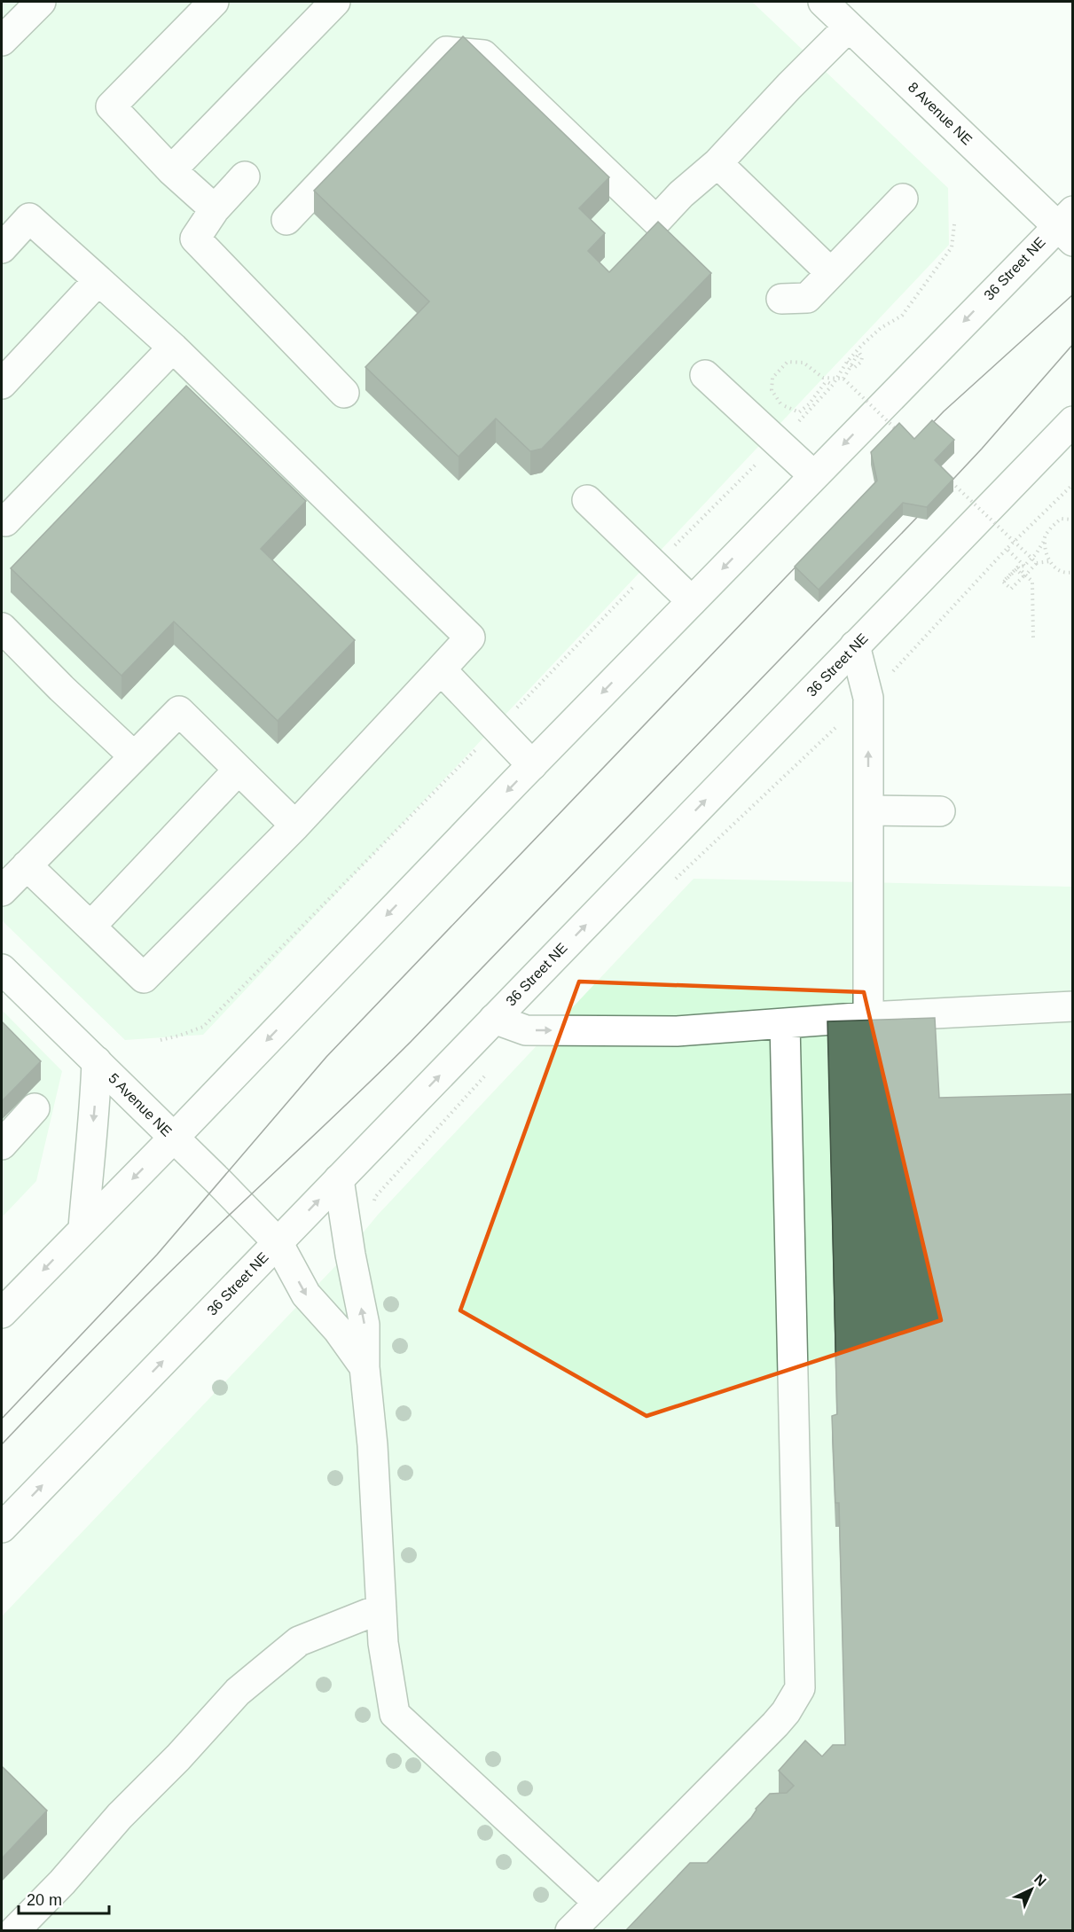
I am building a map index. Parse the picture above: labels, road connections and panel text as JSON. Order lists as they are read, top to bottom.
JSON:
{
  "streets": {
    "main road": ["8 Avenue NE", "36 Street NE", "5 Avenue NE"]
  },
  "crossings": [
    ["8 Avenue NE", "36 Street NE"],
    ["36 Street NE", "5 Avenue NE"]
  ],
  "scale_bar": "20 m",
  "north": "top right"
}
